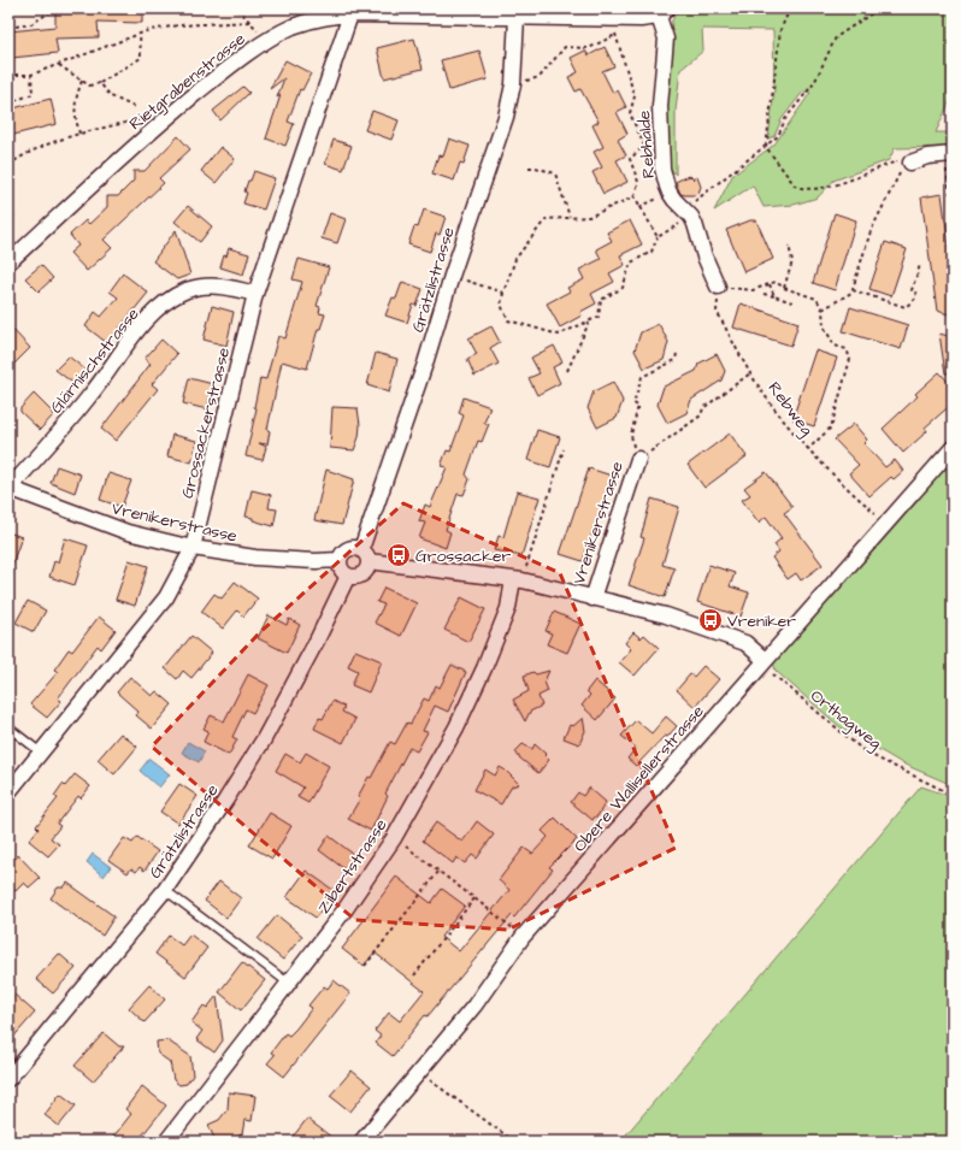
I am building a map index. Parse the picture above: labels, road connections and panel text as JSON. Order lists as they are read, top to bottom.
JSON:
{
  "streets": {
    "street": [
      "Rietgrabenstrasse",
      "Rebhalde",
      "Grätzlistrasse",
      "Glärnischstrasse",
      "Grossackerstrasse",
      "Vrenikerstrasse",
      "Obere Wallisellerstrasse",
      "Zibertstrasse"
    ],
    "path": ["Rebweg", "Orthagweg"]
  },
  "crossings": [
    ["Rietgrabenstrasse", "Rebhalde"],
    ["Rietgrabenstrasse", "Grätzlistrasse"],
    ["Rietgrabenstrasse", "Grossackerstrasse"],
    ["Rebhalde", "Rebweg"],
    ["Grätzlistrasse", "Vrenikerstrasse"],
    ["Glärnischstrasse", "Grossackerstrasse"],
    ["Glärnischstrasse", "Vrenikerstrasse"],
    ["Rebweg", "Obere Wallisellerstrasse"],
    ["Grossackerstrasse", "Vrenikerstrasse"],
    ["Vrenikerstrasse", "Orthagweg"],
    ["Vrenikerstrasse", "Obere Wallisellerstrasse"],
    ["Vrenikerstrasse", "Zibertstrasse"],
    ["Orthagweg", "Obere Wallisellerstrasse"]
  ],
  "places": {
    "bus stop": ["Grossacker", "Vreniker"]
  }
}
